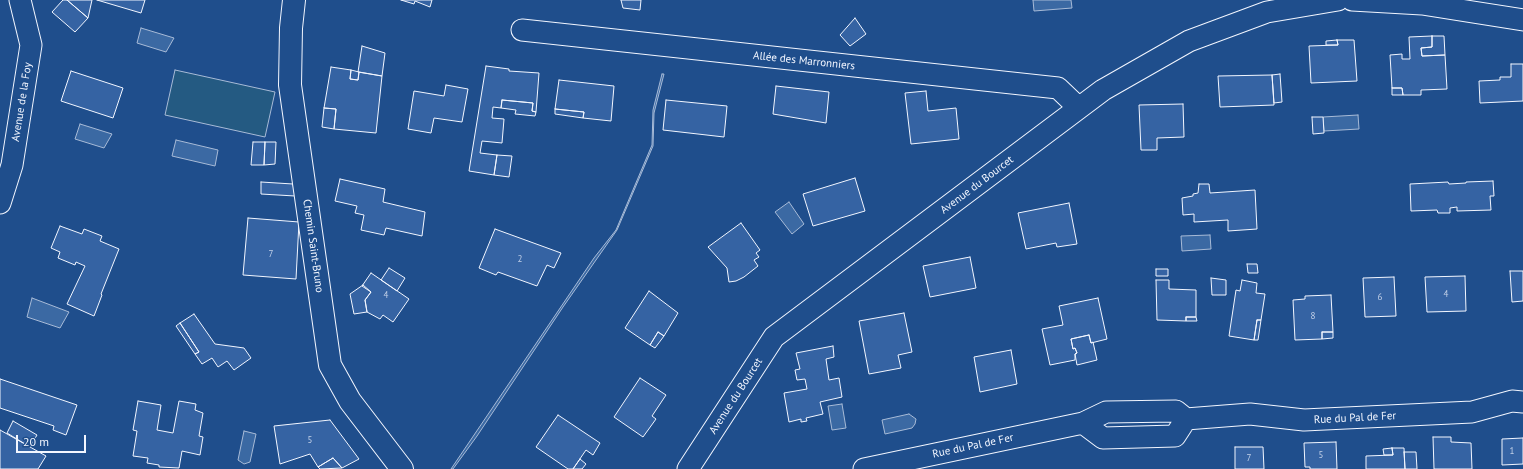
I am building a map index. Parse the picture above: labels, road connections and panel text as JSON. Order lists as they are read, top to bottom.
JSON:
{
  "streets": {
    "street": [
      "Allée des Marronniers",
      "Avenue de la Foy",
      "Avenue du Bourcet",
      "Chemin Saint-Bruno",
      "Rue du Pal de Fer"
    ]
  },
  "crossings": [
    ["Allée des Marronniers", "Avenue du Bourcet"]
  ],
  "house_numbers": [
    "7",
    "2",
    "4",
    "4",
    "6",
    "8",
    "5",
    "1",
    "5",
    "7"
  ],
  "scale_bar": "20 m"
}
